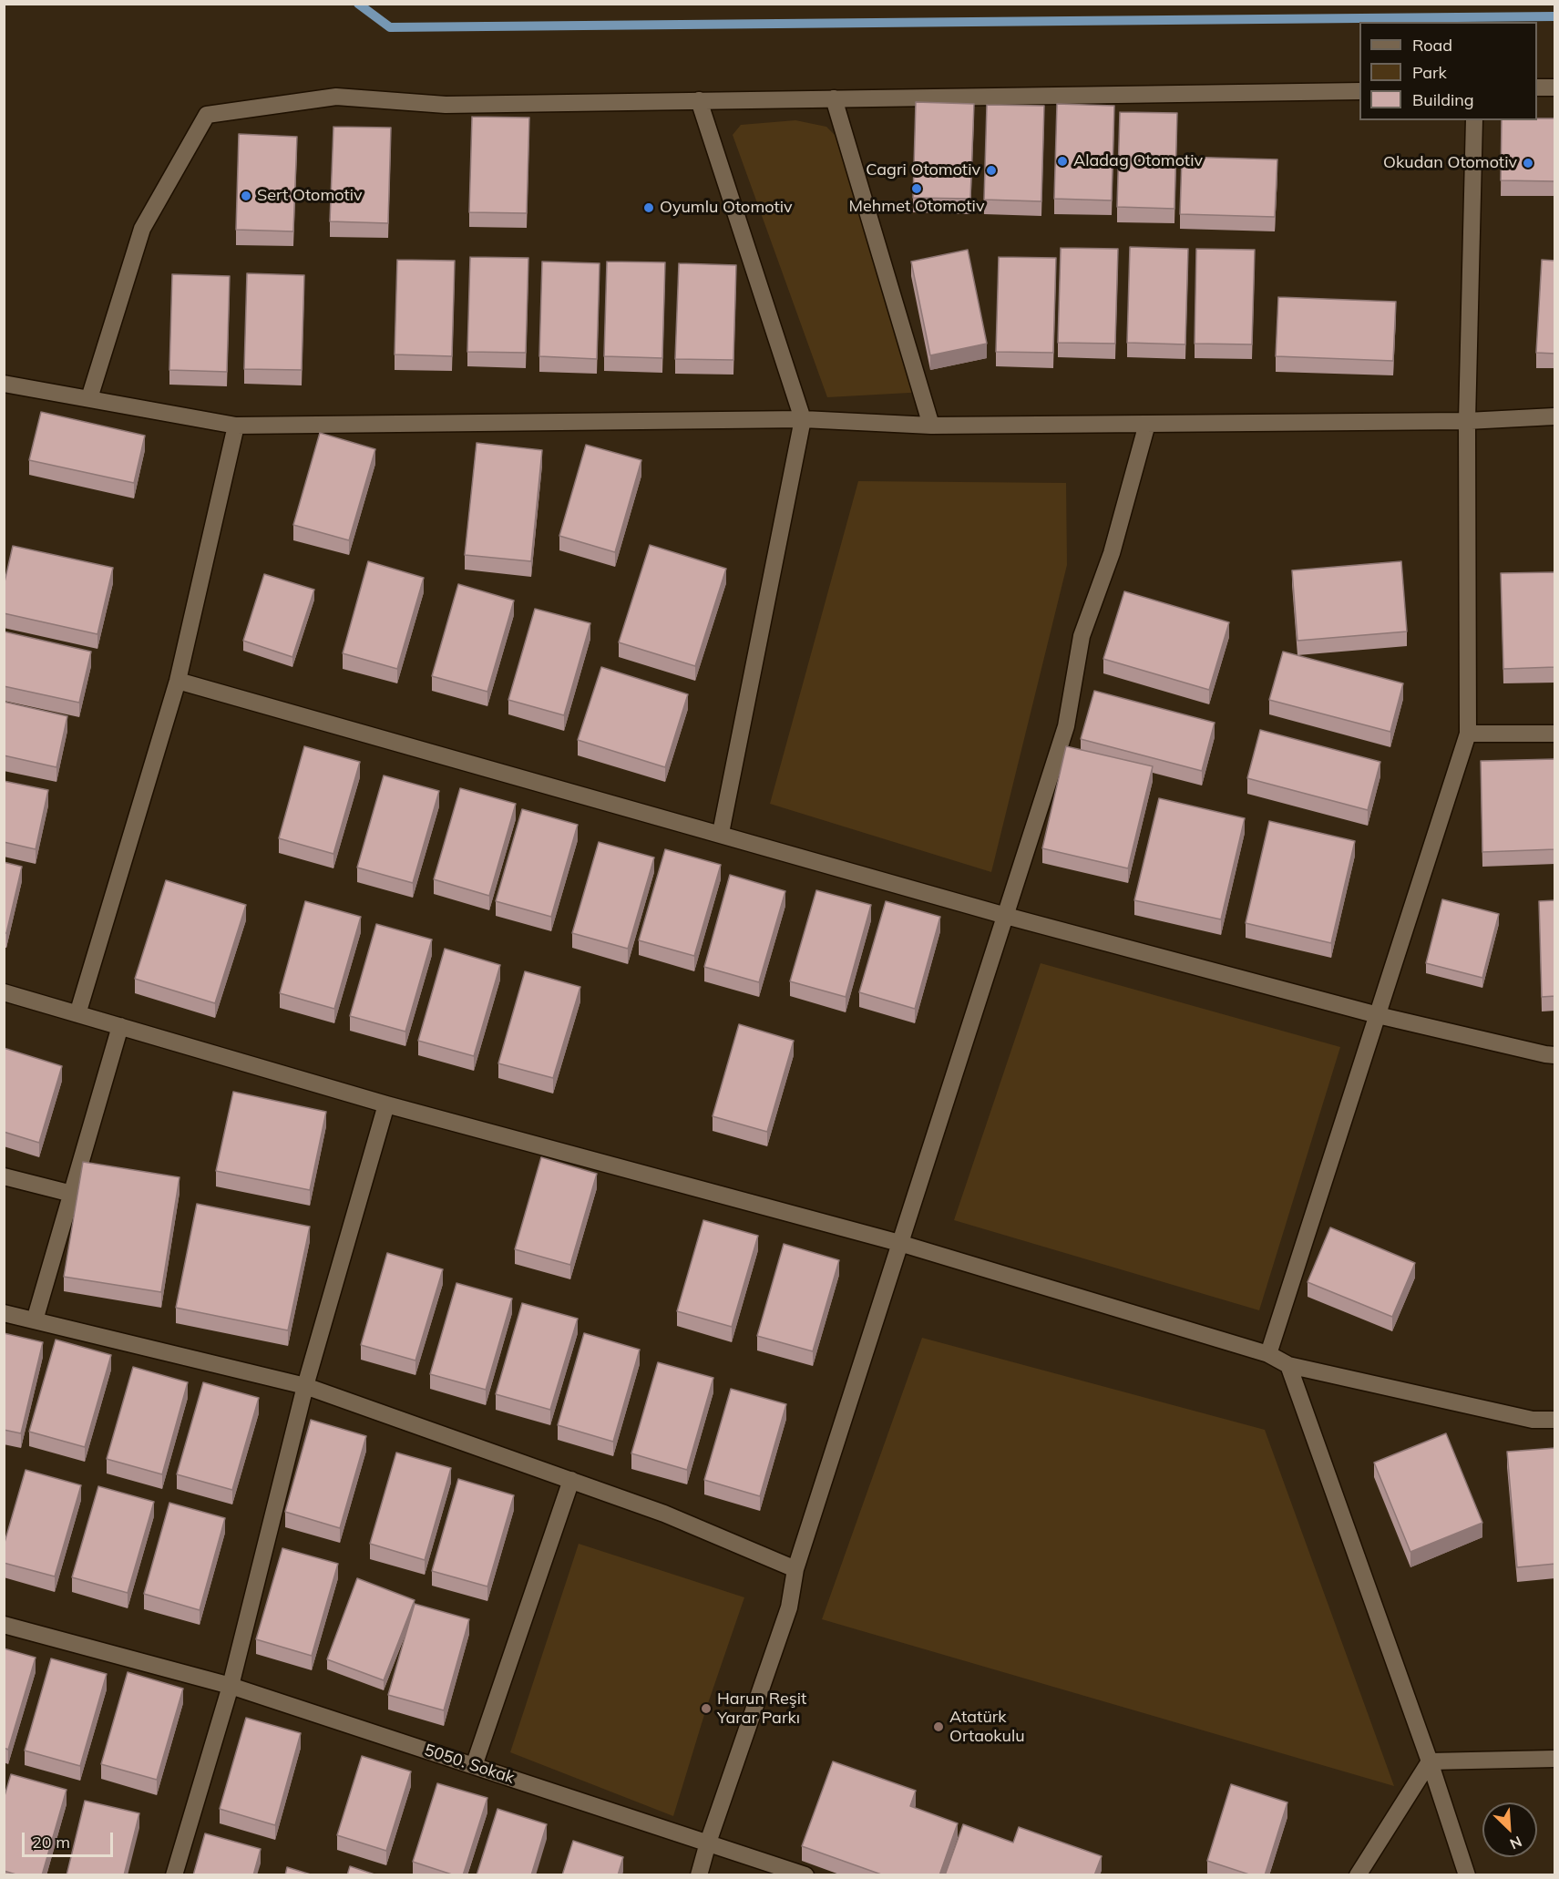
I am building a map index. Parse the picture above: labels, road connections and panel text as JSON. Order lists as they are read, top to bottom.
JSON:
{
  "streets": {
    "street": ["5050. Sokak"]
  },
  "places": [
    "Aladag Otomotiv",
    "Okudan Otomotiv",
    "Cagri Otomotiv",
    "Mehmet Otomotiv",
    "Sert Otomotiv",
    "Oyumlu Otomotiv",
    "Harun Reşit Yarar Parkı",
    "Atatürk Ortaokulu"
  ],
  "legend": ["Road", "Park", "Building"],
  "scale_bar": "20 m",
  "north": "bottom right"
}
